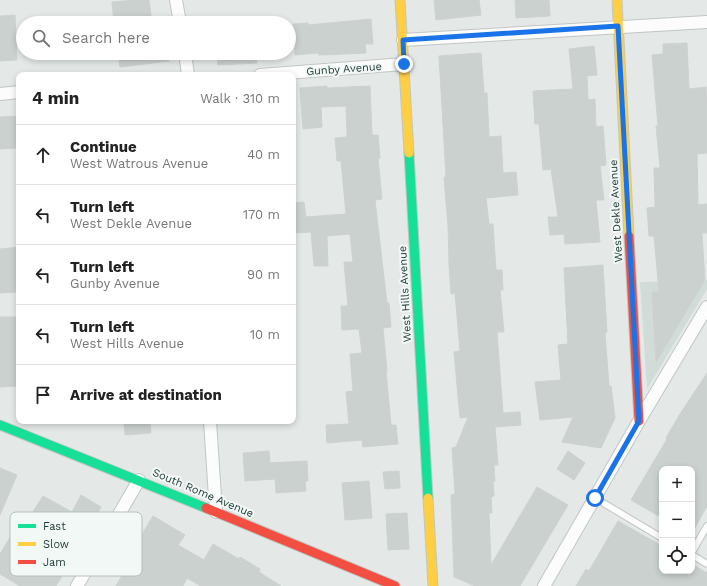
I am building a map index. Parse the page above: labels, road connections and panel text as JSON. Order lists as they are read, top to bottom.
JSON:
{
  "streets": {
    "street": [
      "Gunby Avenue",
      "West Dekle Avenue",
      "West Hills Avenue",
      "South Rome Avenue"
    ]
  },
  "crossings": [
    ["Gunby Avenue", "West Hills Avenue"]
  ],
  "legend": ["Fast", "Slow", "Jam"],
  "page": {
    "search": "Search here",
    "heading": ["4 min", "Walk · 310 m"],
    "list": [
      ["Continue", "West Watrous Avenue", "40 m"],
      ["Turn left", "West Dekle Avenue", "170 m"],
      ["Turn left", "Gunby Avenue", "90 m"],
      ["Turn left", "West Hills Avenue", "10 m"],
      "Arrive at destination"
    ],
    "map_buttons": ["+", "−"]
  }
}
